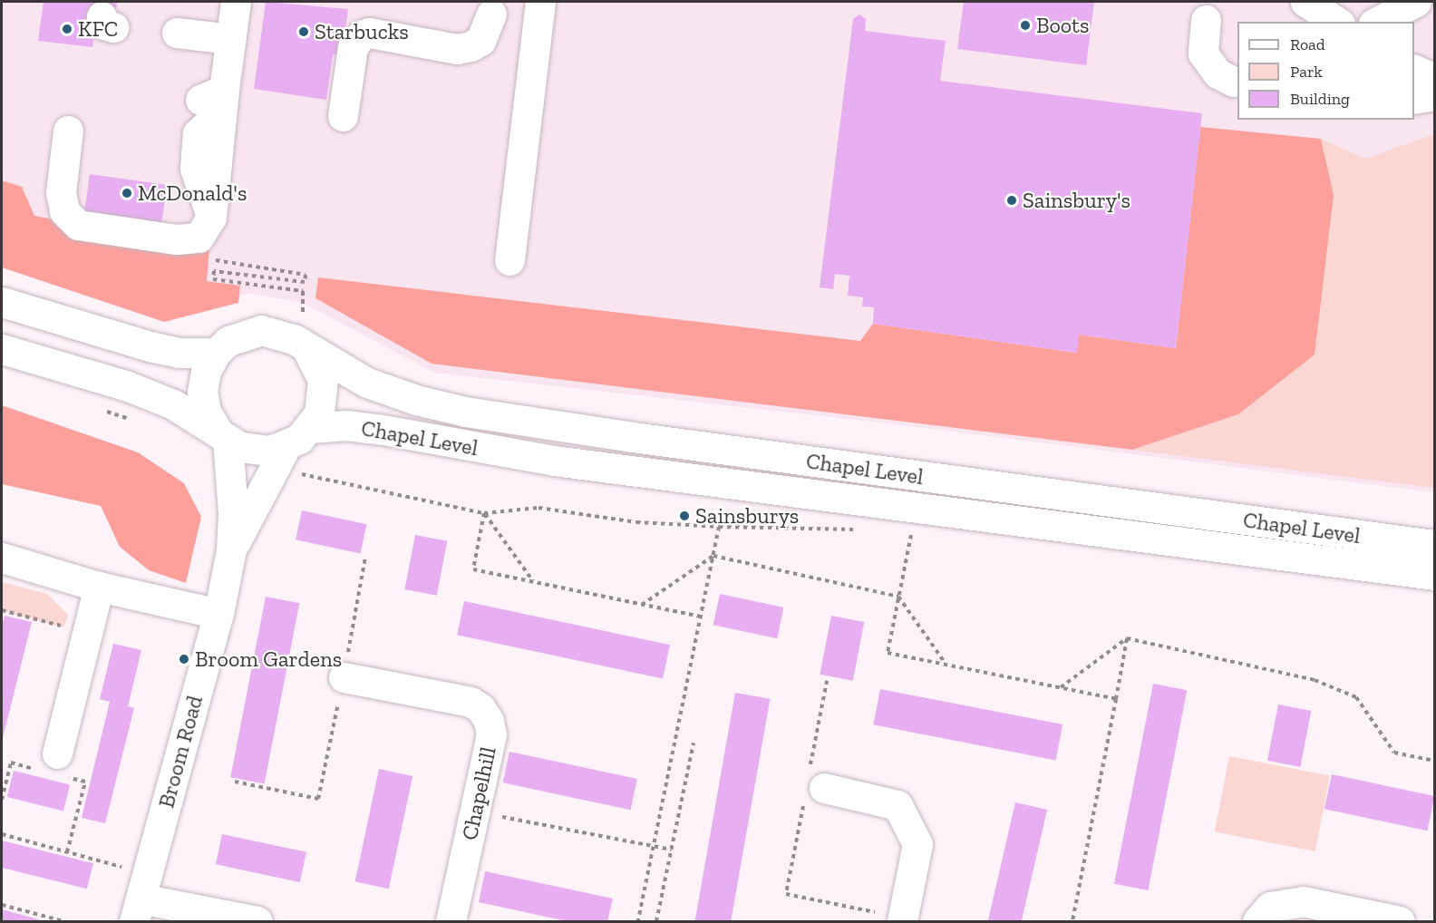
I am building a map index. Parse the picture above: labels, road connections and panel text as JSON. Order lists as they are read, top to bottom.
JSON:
{
  "streets": {
    "main road": ["Chapel Level", "Broom Road", "Chapelhill"]
  },
  "crossings": [
    ["Chapel Level", "Broom Road"]
  ],
  "places": [
    "Boots",
    "KFC",
    "Starbucks",
    "McDonald's",
    "Sainsbury's",
    "Sainsburys",
    "Broom Gardens"
  ],
  "legend": ["Road", "Park", "Building"]
}
